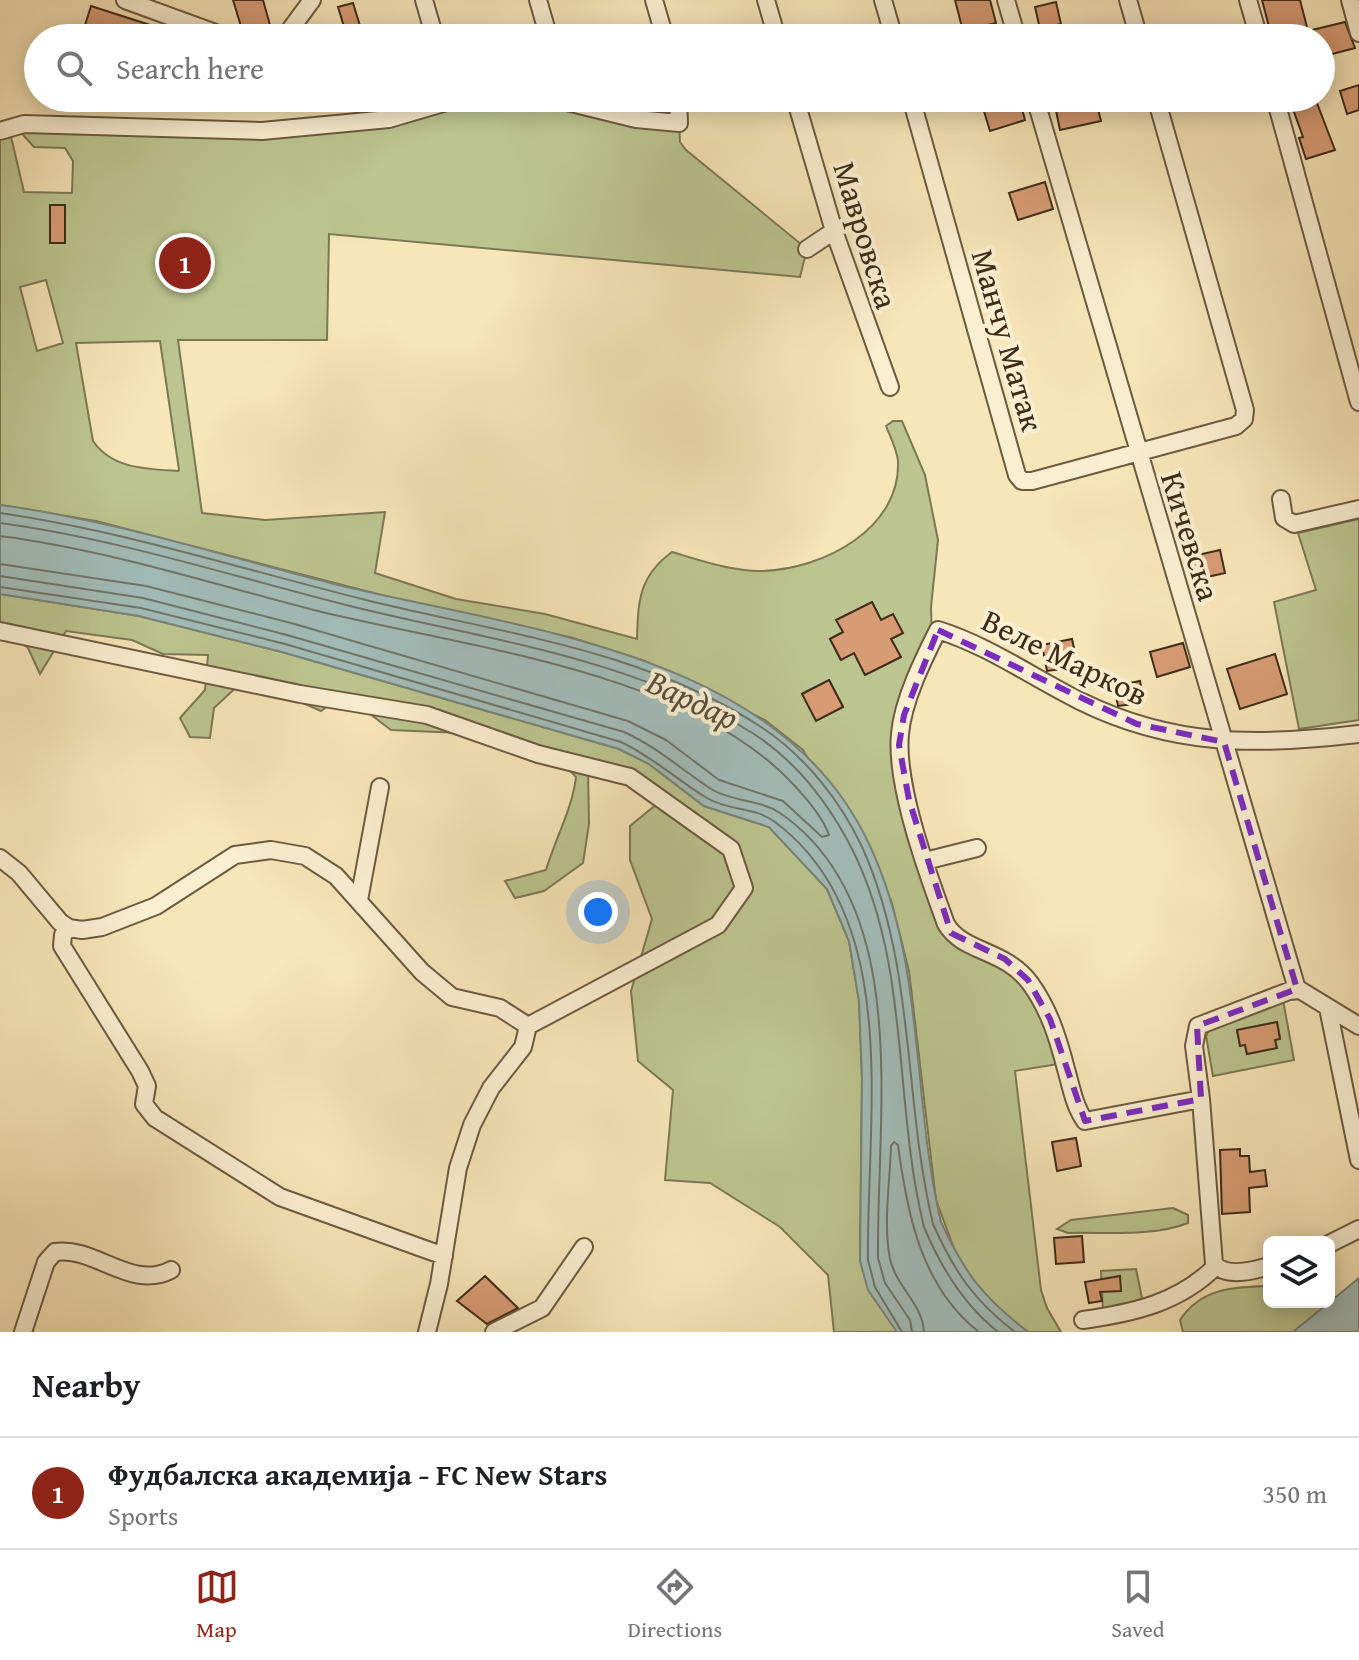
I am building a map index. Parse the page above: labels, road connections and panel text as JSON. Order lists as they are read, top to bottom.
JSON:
{
  "streets": {
    "street": [
      "Мавровска",
      "Манчу Матак",
      "Кичевска",
      "Веле Марков"
    ]
  },
  "crossings": [
    ["Манчу Матак", "Кичевска"],
    ["Кичевска", "Веле Марков"]
  ],
  "water": ["Вардар"],
  "page": {
    "search": "Search here",
    "pins": "1",
    "heading": "Nearby",
    "list": [
      {
        "mark": "1",
        "name": "Фудбалска академија - FC New Stars",
        "note": "Sports",
        "value": "350 m"
      }
    ],
    "nav": ["Map", "Directions", "Saved"]
  }
}
